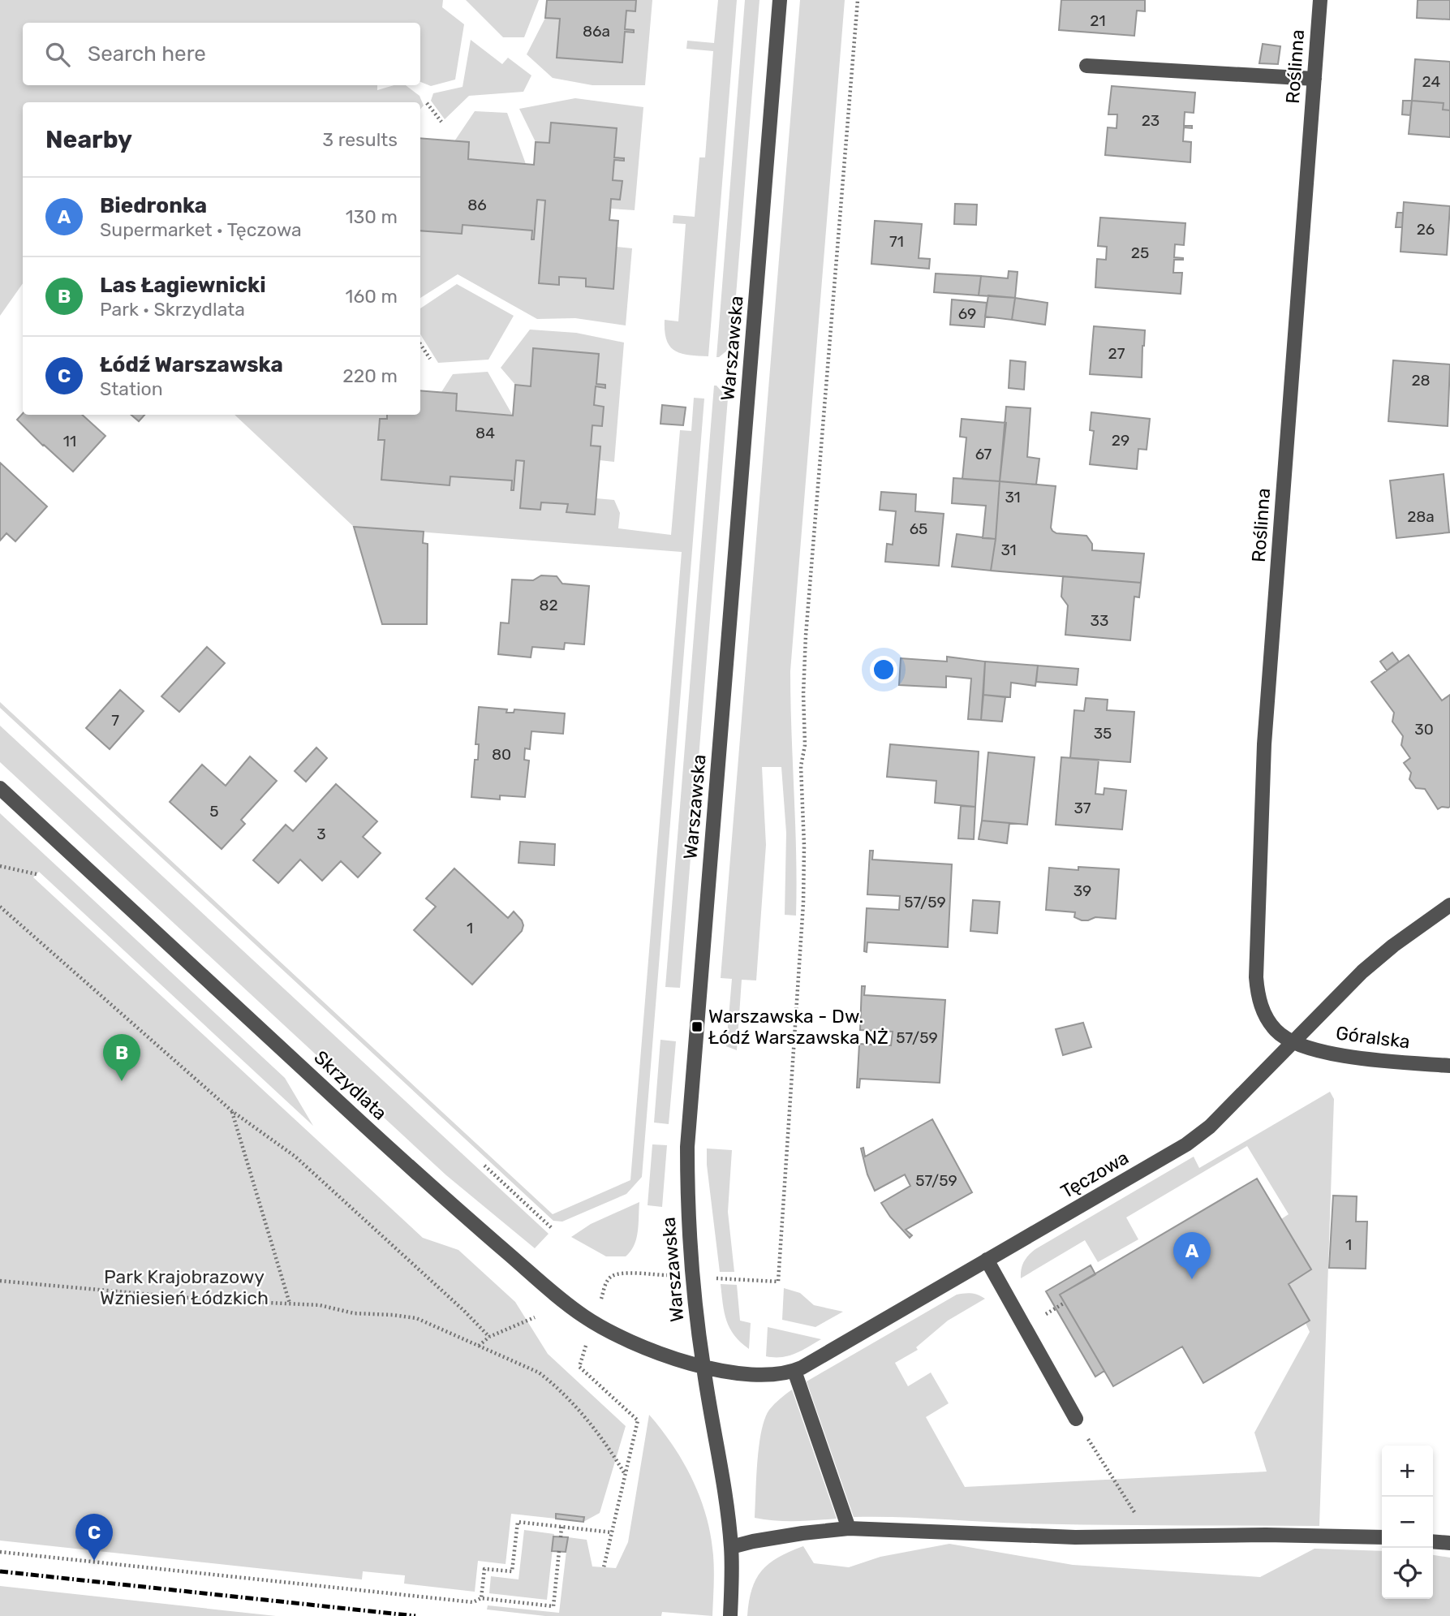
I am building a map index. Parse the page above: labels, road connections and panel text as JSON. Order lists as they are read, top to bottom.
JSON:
{
  "streets": {
    "street": [
      "Roślinna",
      "Warszawska",
      "Góralska",
      "Skrzydlata",
      "Tęczowa"
    ]
  },
  "crossings": [
    ["Roślinna", "Góralska"],
    ["Roślinna", "Tęczowa"],
    ["Warszawska", "Skrzydlata"],
    ["Warszawska", "Tęczowa"],
    ["Góralska", "Tęczowa"],
    ["Skrzydlata", "Tęczowa"]
  ],
  "parks": ["Park Krajobrazowy Wzniesień Łódzkich"],
  "places": {
    "transit": ["Warszawska - Dw. Łódź Warszawska NŻ"]
  },
  "house_numbers": [
    "21",
    "86a",
    "24",
    "23",
    "86",
    "26",
    "71",
    "25",
    "69",
    "27",
    "28",
    "84",
    "29",
    "11",
    "67",
    "31",
    "28a",
    "65",
    "31",
    "82",
    "33",
    "7",
    "30",
    "35",
    "80",
    "37",
    "5",
    "3",
    "39",
    "57/59",
    "1",
    "57/59",
    "57/59",
    "1"
  ],
  "page": {
    "search": "Search here",
    "heading": ["Nearby", "3 results"],
    "list": [
      {
        "mark": "A",
        "name": "Biedronka",
        "note": "Supermarket · Tęczowa",
        "value": "130 m"
      },
      {
        "mark": "B",
        "name": "Las Łagiewnicki",
        "note": "Park · Skrzydlata",
        "value": "160 m"
      },
      {
        "mark": "C",
        "name": "Łódź Warszawska",
        "note": "Station",
        "value": "220 m"
      }
    ],
    "pins": ["B", "A", "C"],
    "map_buttons": ["+", "−"]
  }
}
